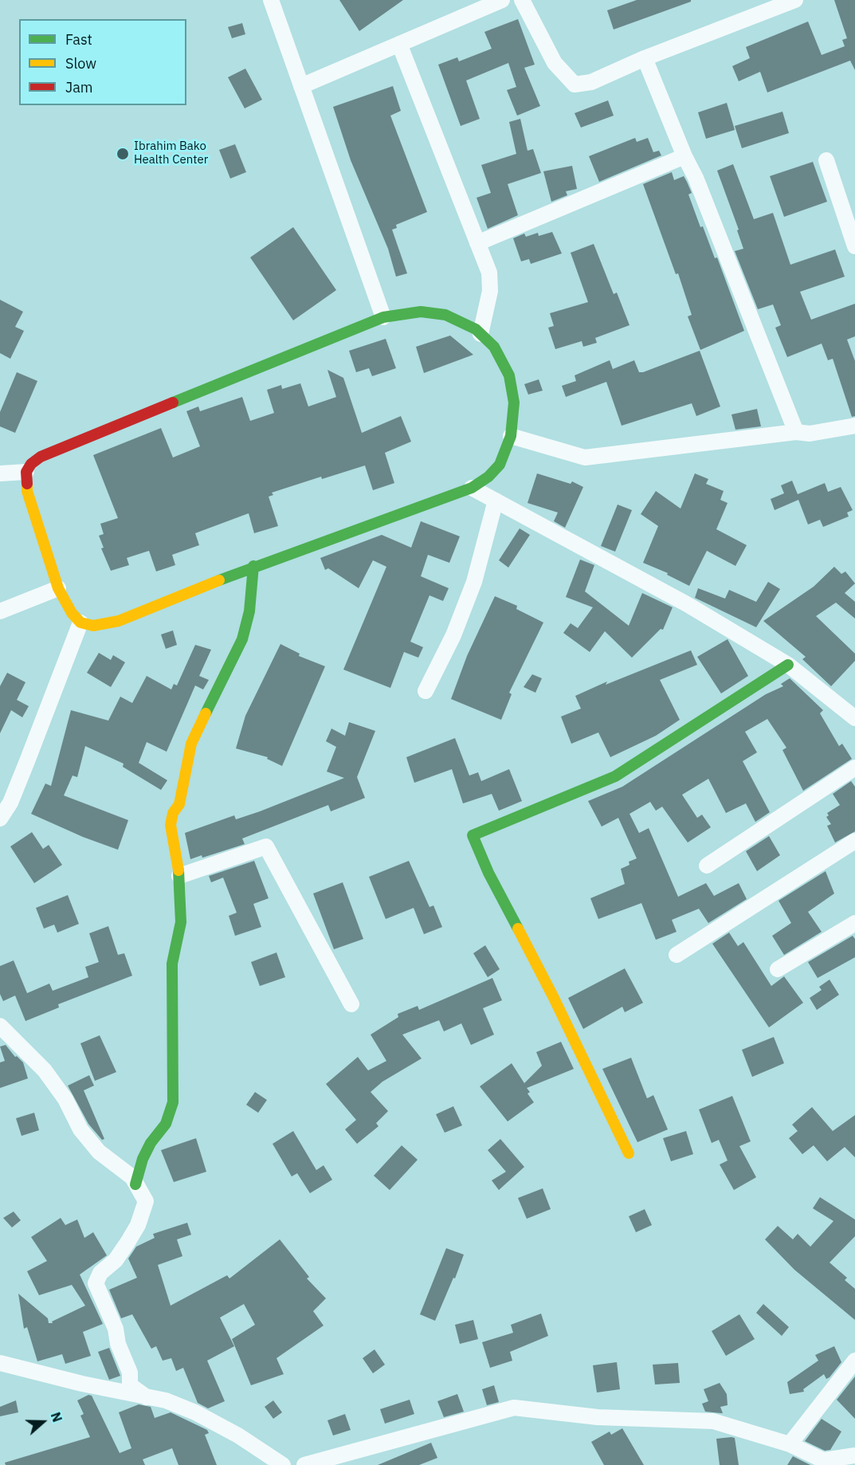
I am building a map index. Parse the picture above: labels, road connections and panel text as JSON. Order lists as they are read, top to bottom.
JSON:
{
  "places": ["Ibrahim Bako Health Center"],
  "legend": ["Fast", "Slow", "Jam"],
  "north": "right"
}
